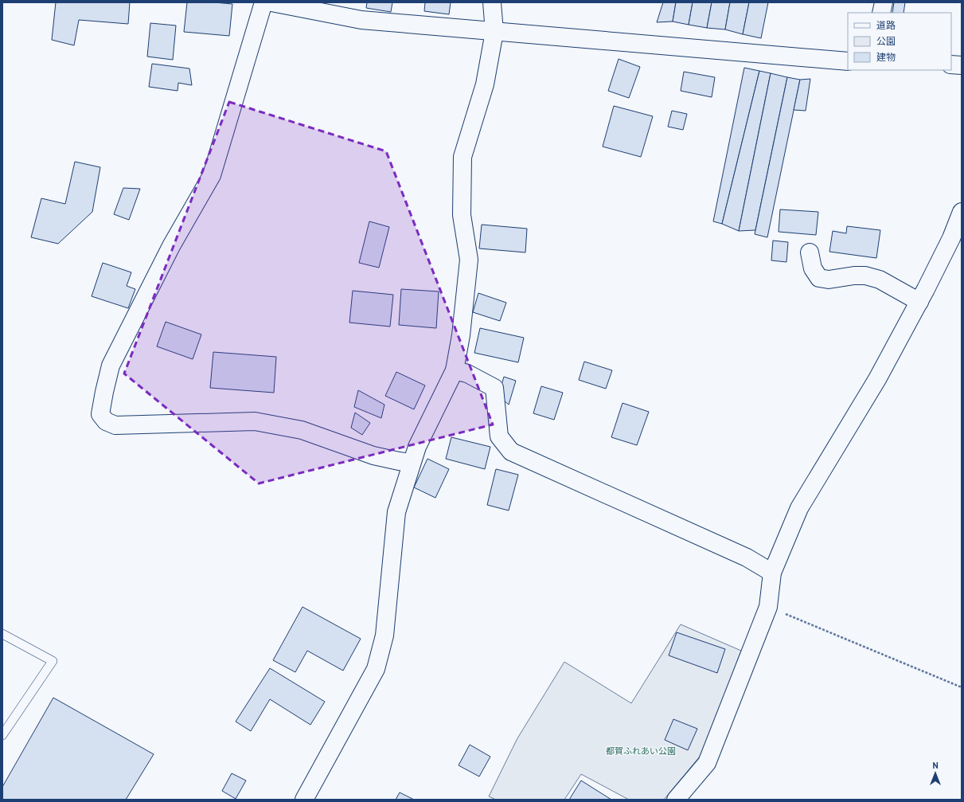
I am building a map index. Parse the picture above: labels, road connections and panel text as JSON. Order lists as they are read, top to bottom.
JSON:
{
  "parks": ["都賀ふれあい公園"],
  "legend": ["道路", "公園", "建物"],
  "north": "top"
}
